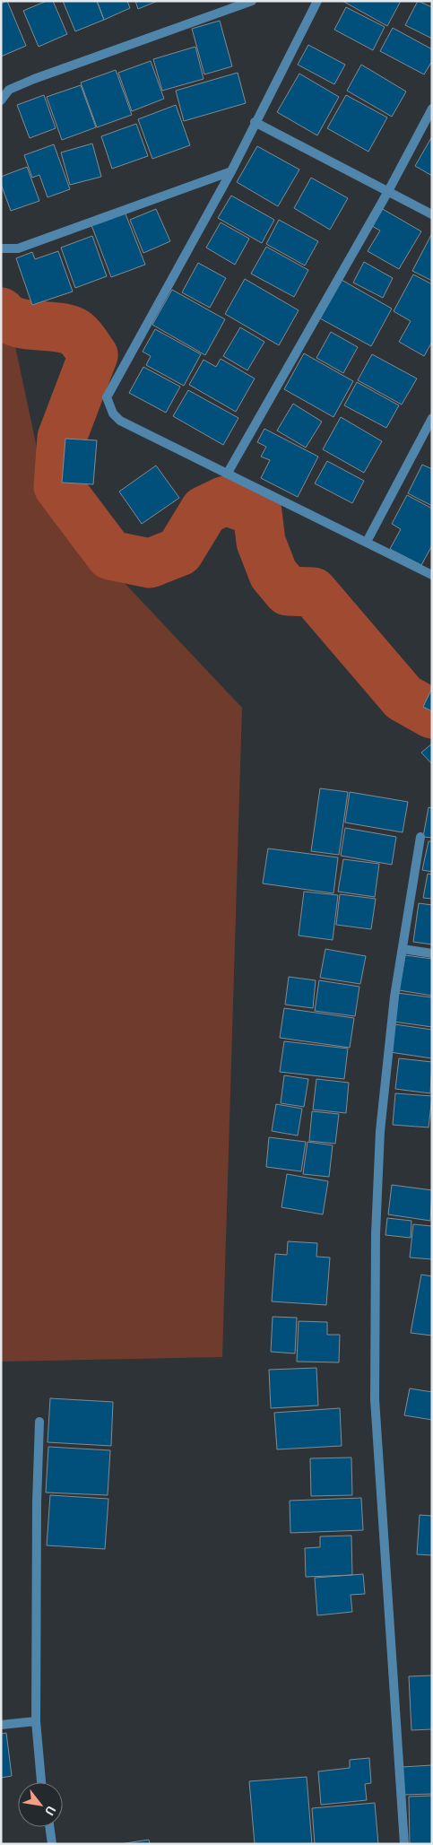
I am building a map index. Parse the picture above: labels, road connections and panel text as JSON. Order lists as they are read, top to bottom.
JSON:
{
  "north": "bottom right"
}
